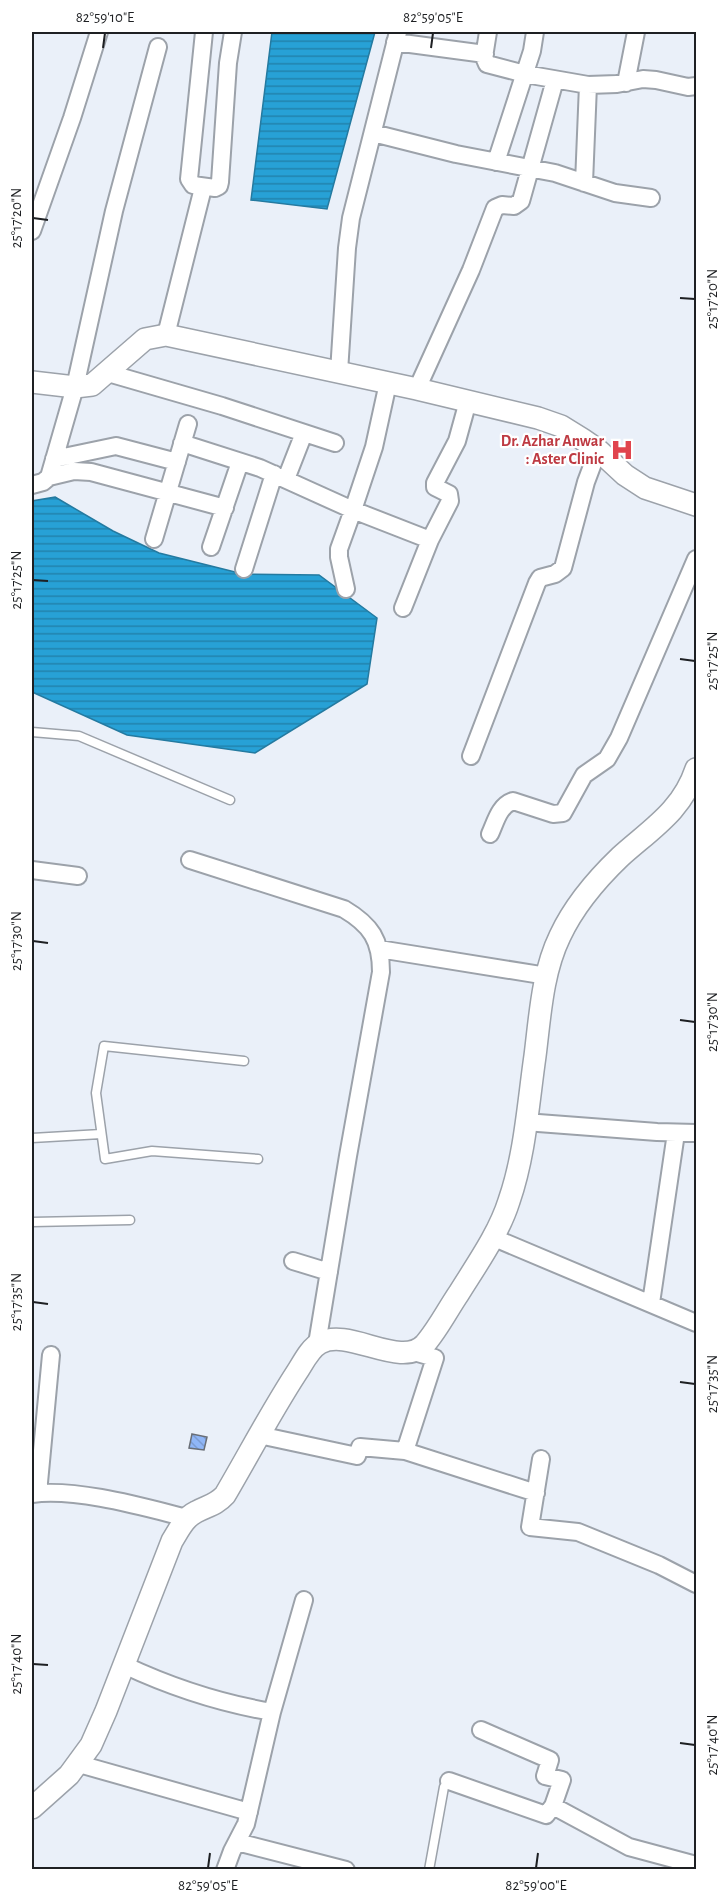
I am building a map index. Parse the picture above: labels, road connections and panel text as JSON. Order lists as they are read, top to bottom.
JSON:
{
  "places": {
    "hospital": ["Dr. Azhar Anwar : Aster Clinic"]
  },
  "coordinates": [
    "82°59'10\"E",
    "82°59'05\"E",
    "25°17'20\"N",
    "25°17'25\"N",
    "25°17'30\"N",
    "25°17'35\"N",
    "25°17'40\"N",
    "82°59'00\"E"
  ]
}
